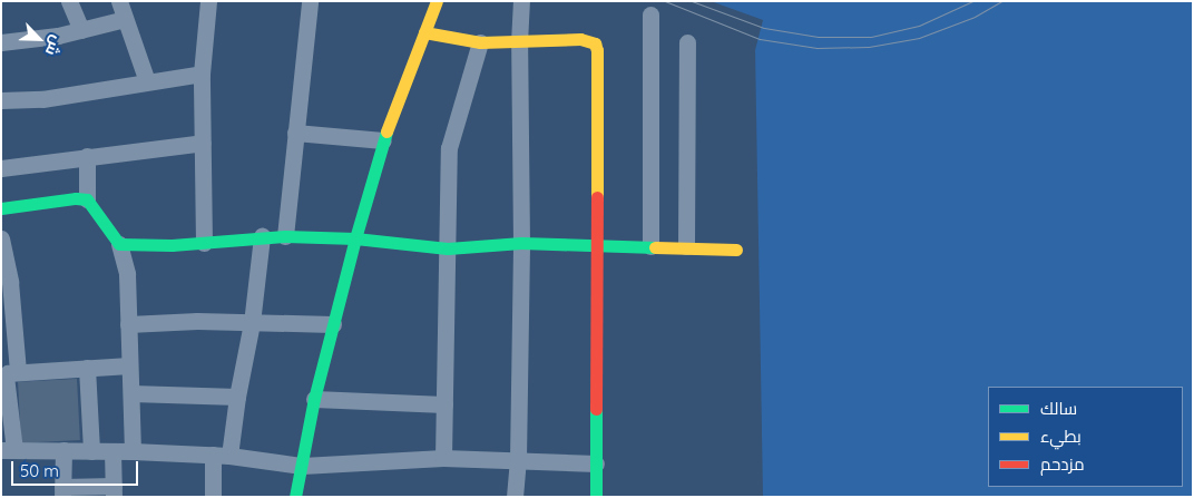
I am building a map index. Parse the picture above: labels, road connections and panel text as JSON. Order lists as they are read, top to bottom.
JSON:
{
  "legend": ["سالك", "بطيء", "مزدحم"],
  "scale_bar": "50 m",
  "north": "bottom right"
}
